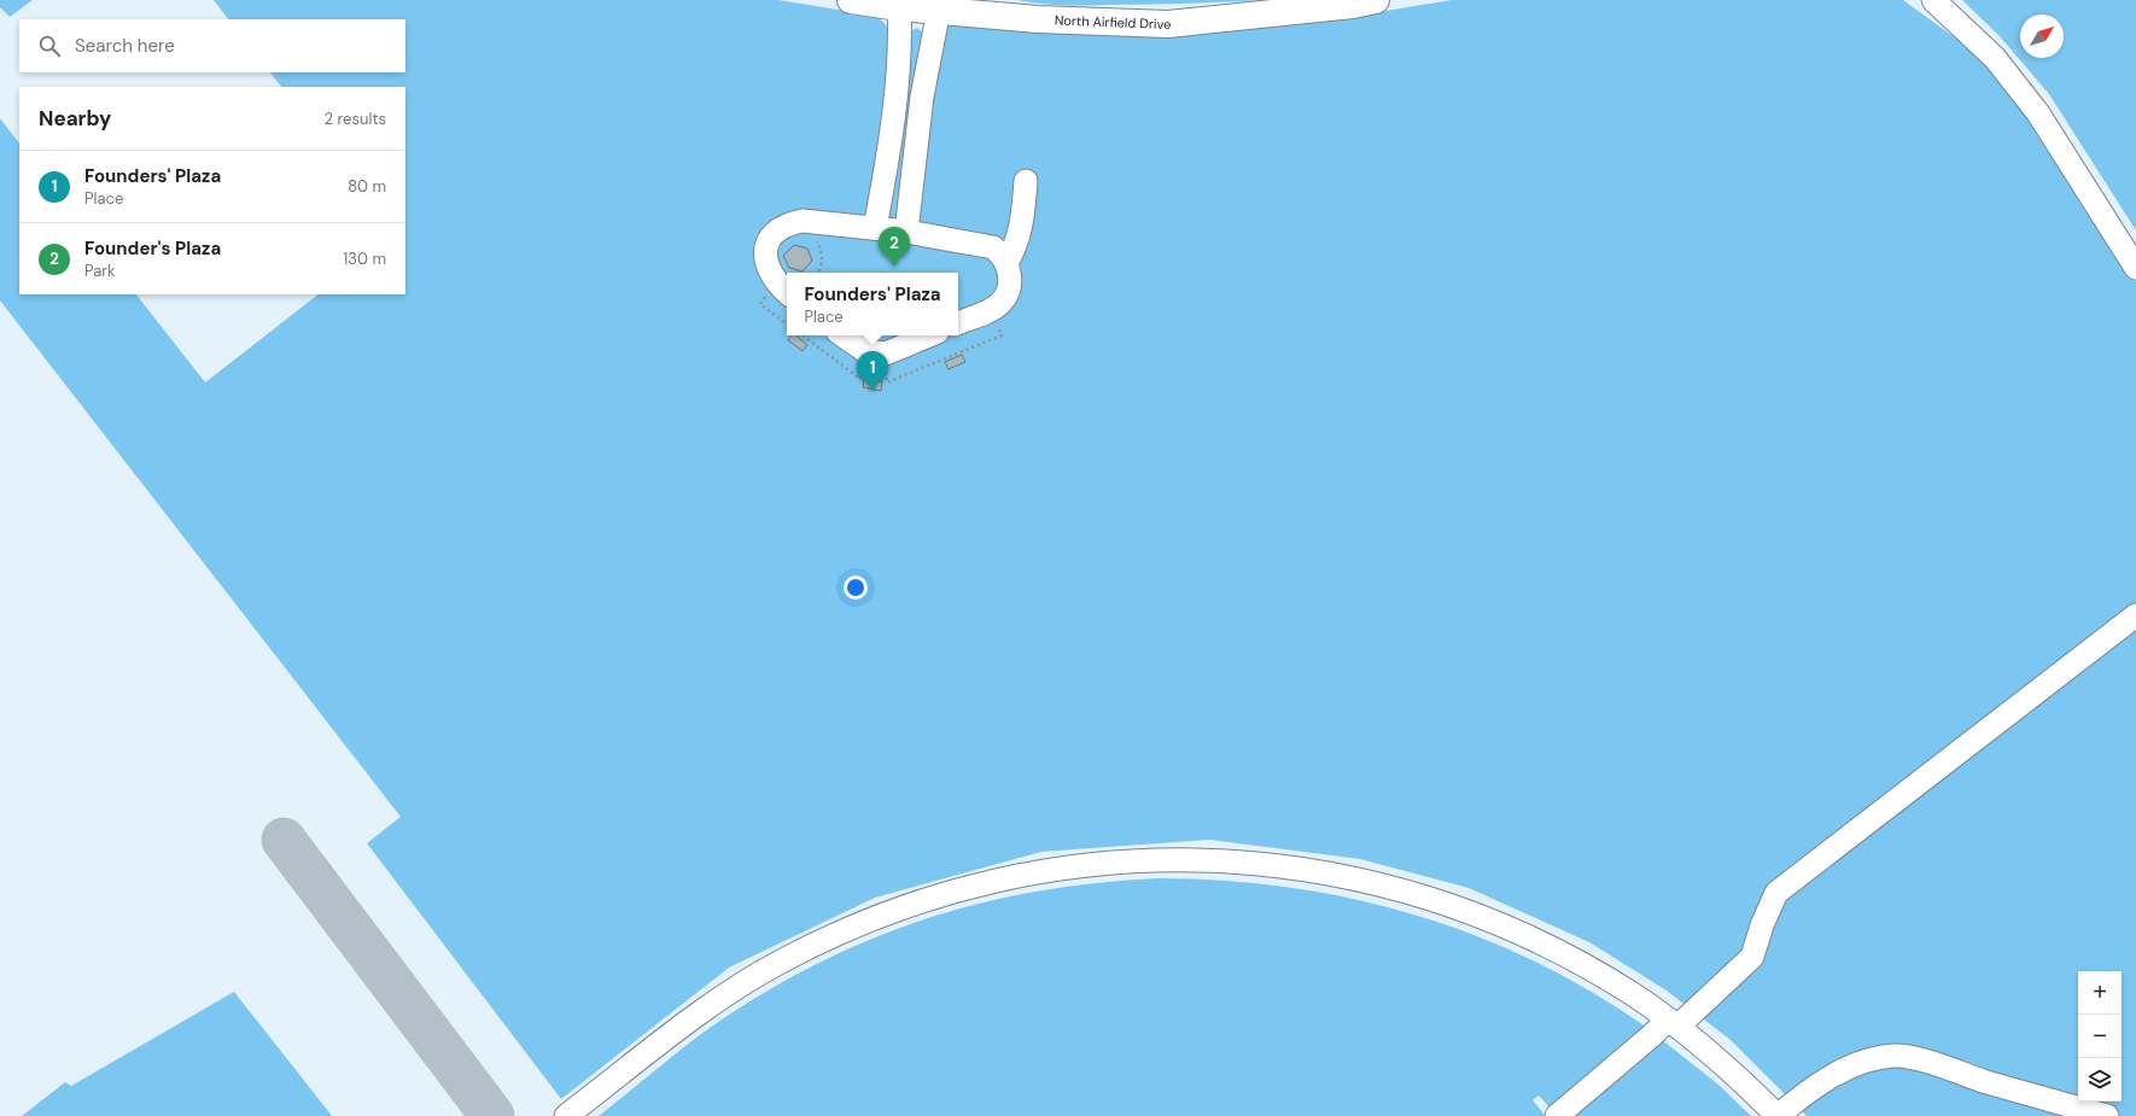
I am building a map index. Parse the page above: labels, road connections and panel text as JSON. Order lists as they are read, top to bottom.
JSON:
{
  "streets": {
    "main road": ["North Airfield Drive"]
  },
  "north": "top right",
  "page": {
    "search": "Search here",
    "heading": ["Nearby", "2 results"],
    "list": [
      {
        "mark": "1",
        "name": "Founders' Plaza",
        "note": "Place",
        "value": "80 m"
      },
      {
        "mark": "2",
        "name": "Founder's Plaza",
        "note": "Park",
        "value": "130 m"
      }
    ],
    "pins": ["2", "1"],
    "popup": ["Founders' Plaza", "Place"],
    "map_buttons": ["+", "−"]
  }
}
